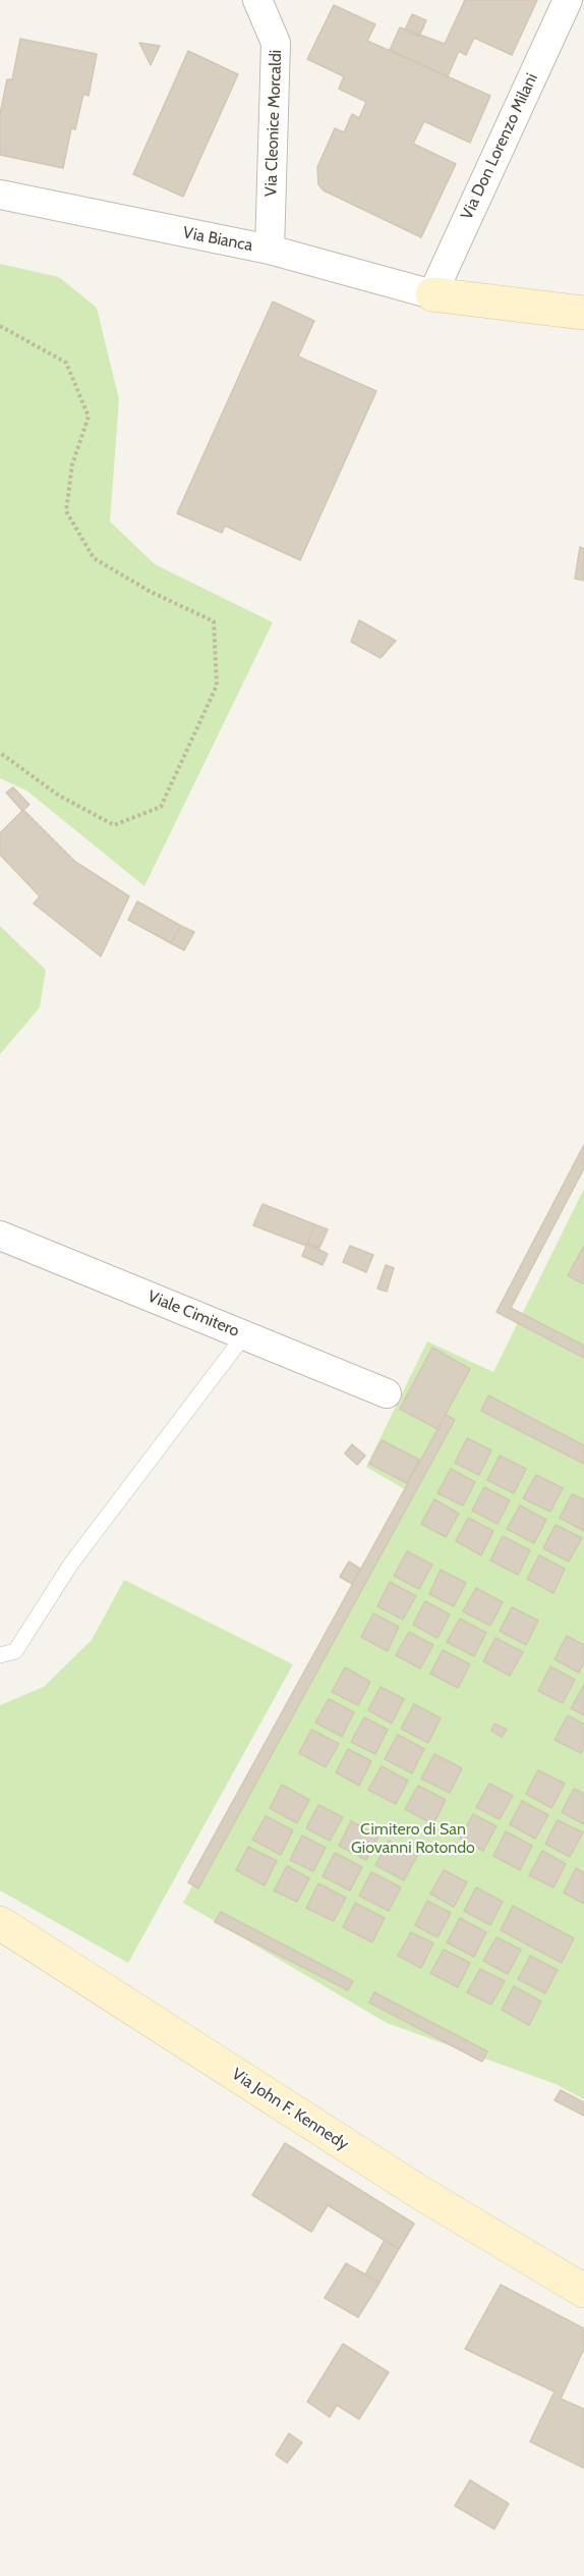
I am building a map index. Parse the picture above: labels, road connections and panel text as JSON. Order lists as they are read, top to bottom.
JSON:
{
  "streets": {
    "main road": ["Via John F. Kennedy"],
    "street": [
      "Via Cleonice Morcaldi",
      "Via Don Lorenzo Milani",
      "Via Bianca",
      "Viale Cimitero"
    ]
  },
  "crossings": [
    ["Via Cleonice Morcaldi", "Via Bianca"],
    ["Via Don Lorenzo Milani", "Via Bianca"]
  ],
  "parks": ["Cimitero di San Giovanni Rotondo"]
}
